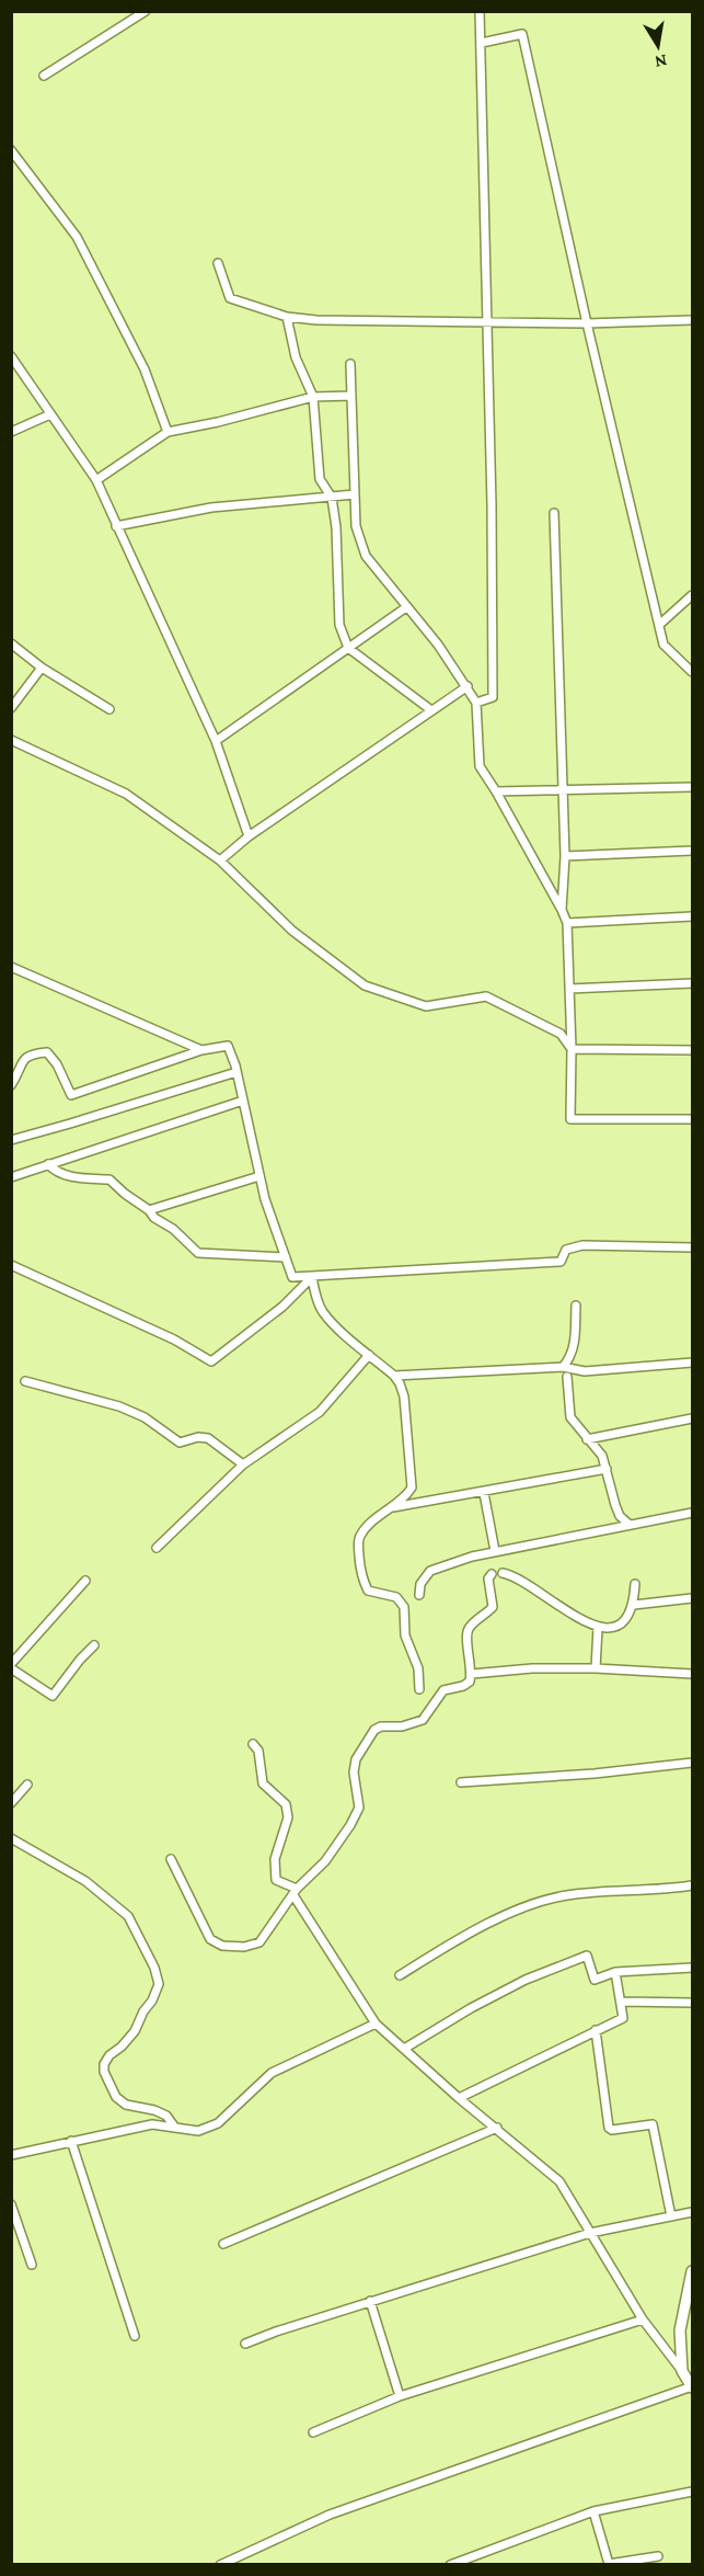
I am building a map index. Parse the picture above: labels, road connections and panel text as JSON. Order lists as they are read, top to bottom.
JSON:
{
  "north": "bottom"
}
